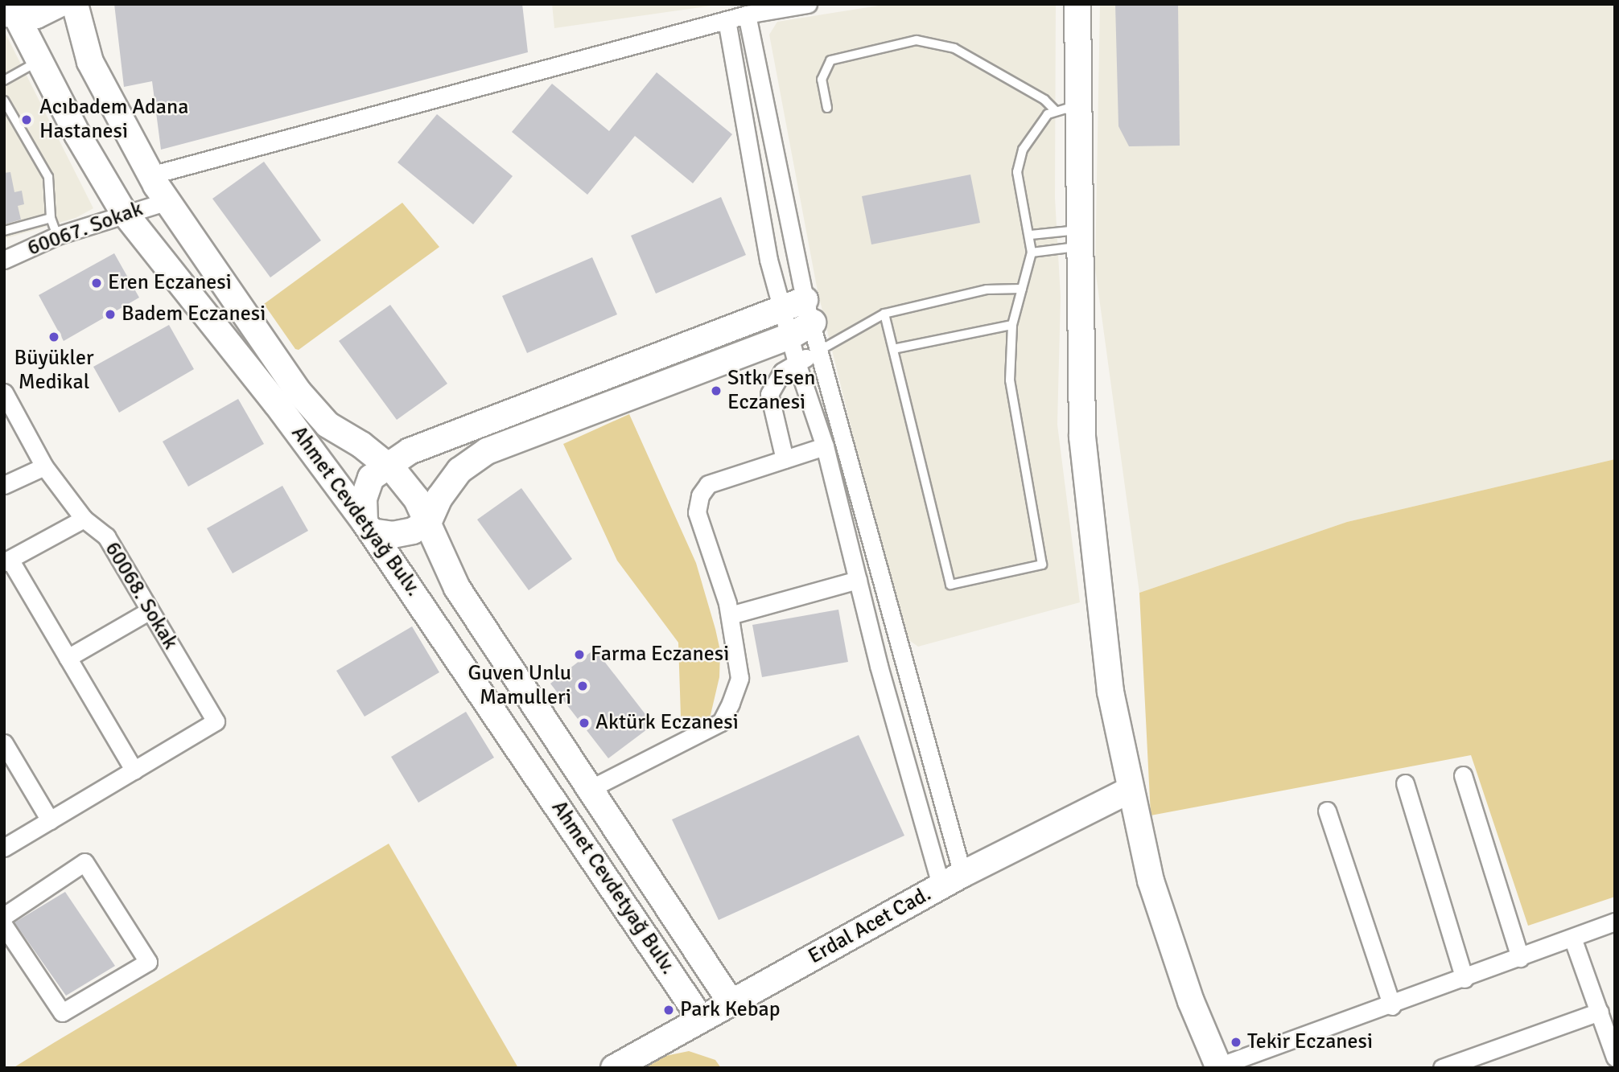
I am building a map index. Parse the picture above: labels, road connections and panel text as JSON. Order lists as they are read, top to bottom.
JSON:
{
  "streets": {
    "street": [
      "60067. Sokak",
      "Ahmet Cevdetyağ Bulv.",
      "60068. Sokak",
      "Erdal Acet Cad."
    ]
  },
  "crossings": [
    ["60067. Sokak", "Ahmet Cevdetyağ Bulv."],
    ["Ahmet Cevdetyağ Bulv.", "Erdal Acet Cad."]
  ],
  "places": [
    "Acıbadem Adana Hastanesi",
    "Eren Eczanesi",
    "Badem Eczanesi",
    "Büyükler Medikal",
    "Sıtkı Esen Eczanesi",
    "Farma Eczanesi",
    "Guven Unlu Mamulleri",
    "Aktürk Eczanesi",
    "Park Kebap",
    "Tekir Eczanesi"
  ]
}
